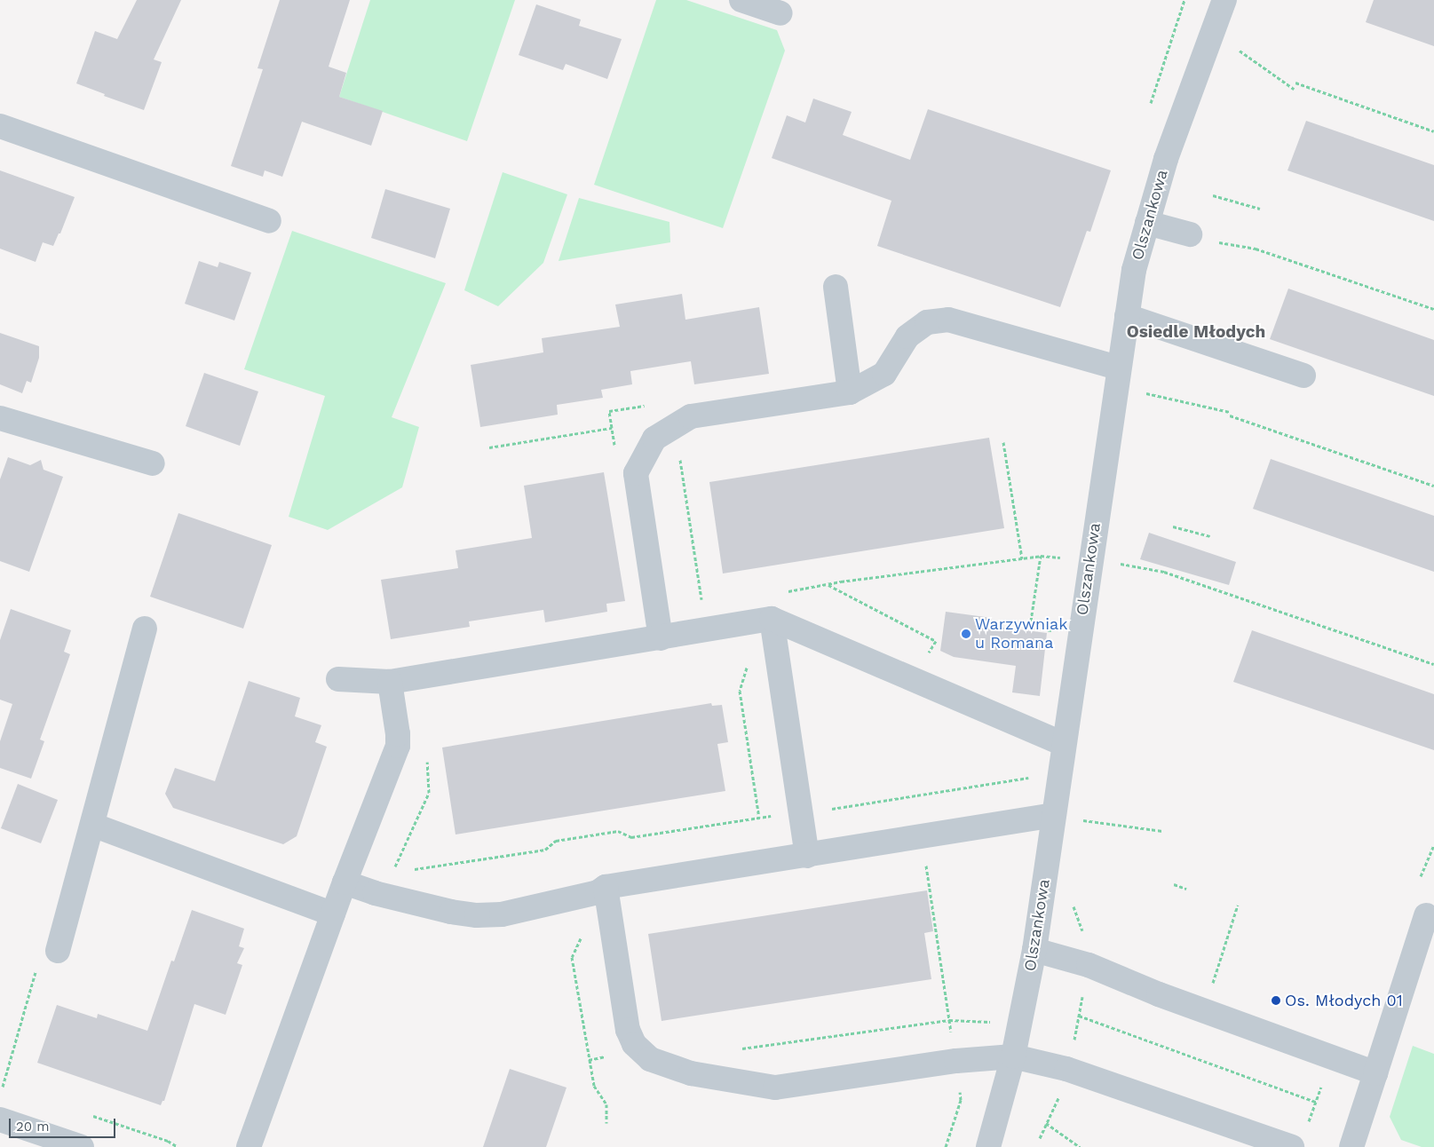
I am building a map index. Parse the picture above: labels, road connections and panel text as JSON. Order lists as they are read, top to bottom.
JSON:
{
  "streets": {
    "street": ["Olszankowa"]
  },
  "districts": ["Osiedle Młodych"],
  "places": ["Warzywniak u Romana", "Os. Młodych 01"],
  "scale_bar": "20 m"
}
